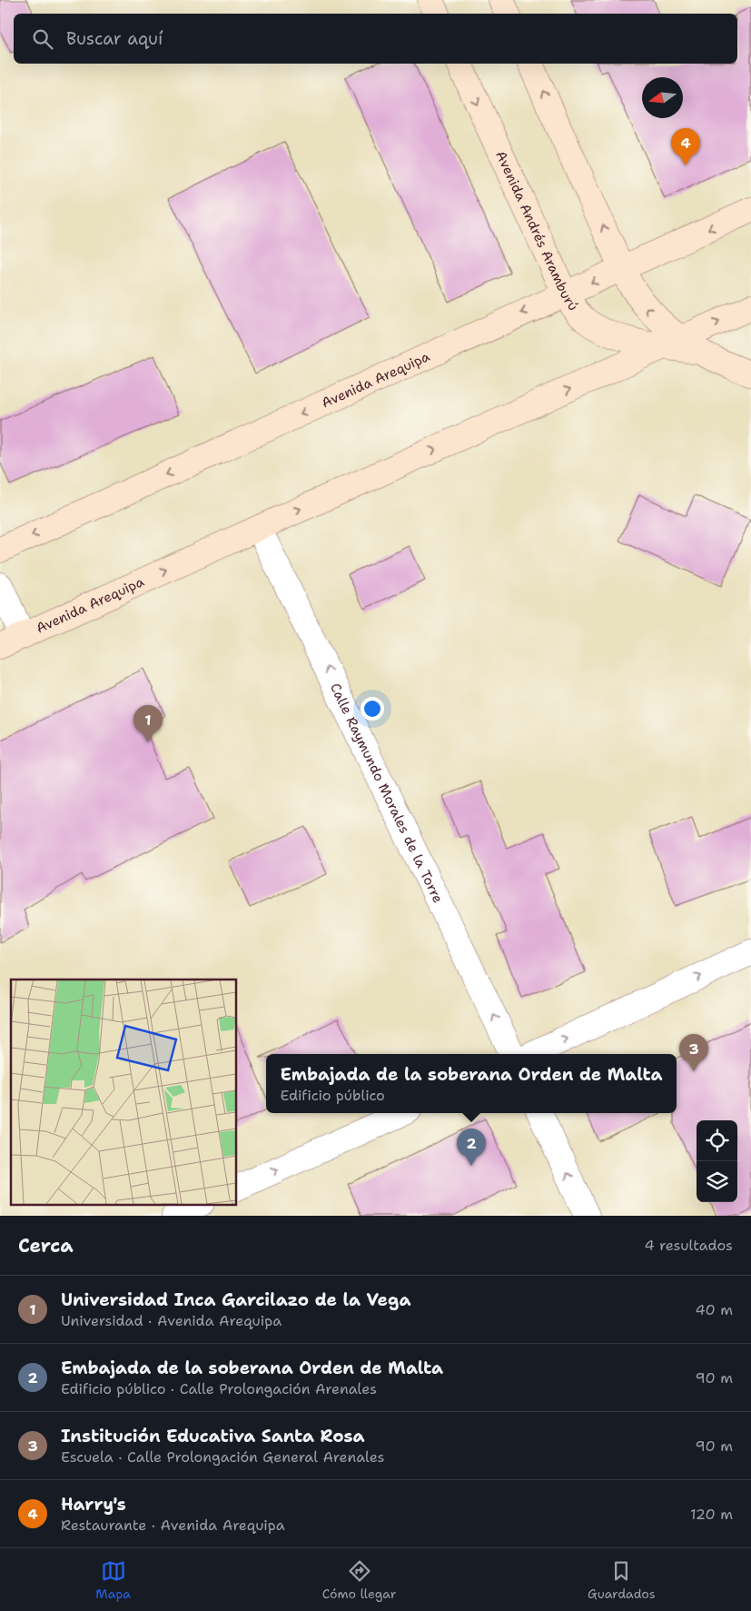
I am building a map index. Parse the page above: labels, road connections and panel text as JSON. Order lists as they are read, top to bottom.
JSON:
{
  "streets": {
    "main road": ["Avenida Andrés Aramburú", "Avenida Arequipa"],
    "street": ["Calle Raymundo Morales de la Torre"]
  },
  "crossings": [
    ["Avenida Andrés Aramburú", "Avenida Arequipa"],
    ["Avenida Arequipa", "Calle Raymundo Morales de la Torre"]
  ],
  "one_way": ["Calle Raymundo Morales de la Torre"],
  "north": "left",
  "page": {
    "search": "Buscar aquí",
    "pins": [
      "4",
      "1",
      "3",
      "2"
    ],
    "popup": ["Embajada de la soberana Orden de Malta", "Edificio público"],
    "heading": ["Cerca", "4 resultados"],
    "list": [
      {
        "mark": "1",
        "name": "Universidad Inca Garcilazo de la Vega",
        "note": "Universidad · Avenida Arequipa",
        "value": "40 m"
      },
      {
        "mark": "2",
        "name": "Embajada de la soberana Orden de Malta",
        "note": "Edificio público · Calle Prolongación Arenales",
        "value": "90 m"
      },
      {
        "mark": "3",
        "name": "Institución Educativa Santa Rosa",
        "note": "Escuela · Calle Prolongación General Arenales",
        "value": "90 m"
      },
      {
        "mark": "4",
        "name": "Harry's",
        "note": "Restaurante · Avenida Arequipa",
        "value": "120 m"
      }
    ],
    "nav": ["Mapa", "Cómo llegar", "Guardados"]
  }
}
